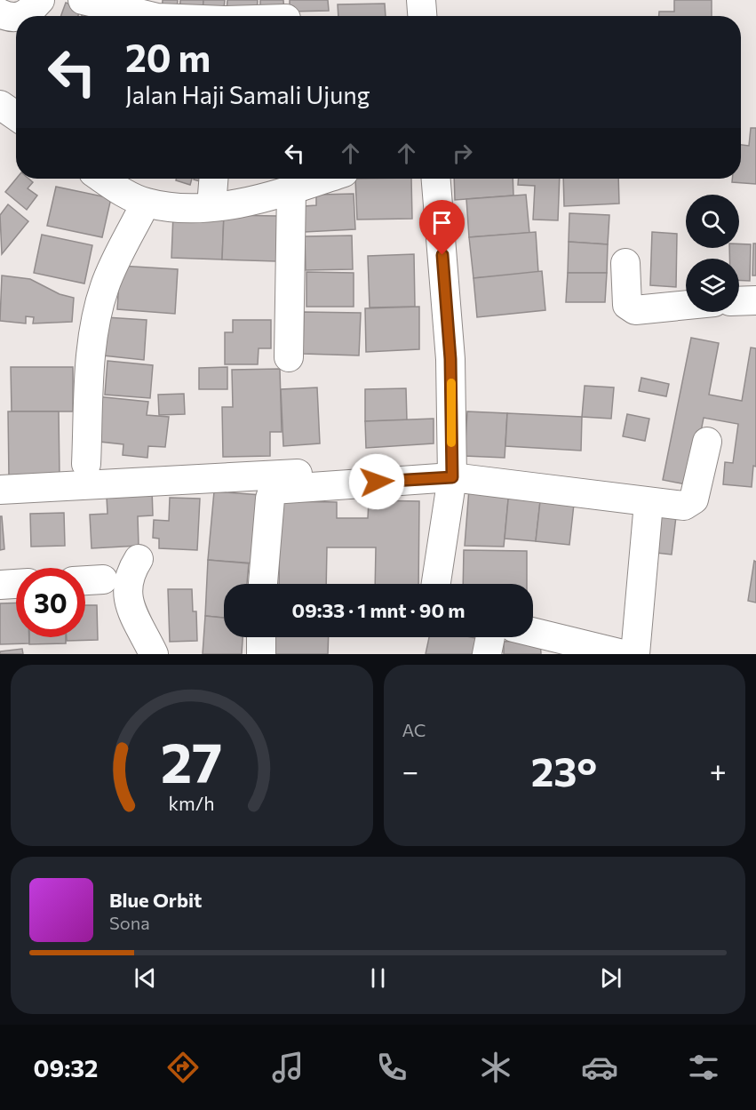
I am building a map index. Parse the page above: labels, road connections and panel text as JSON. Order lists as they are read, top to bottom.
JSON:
{
  "page": {
    "turn": ["20 m", "Jalan Haji Samali Ujung"],
    "limit": "30",
    "trip": "09:33 · 1 mnt · 90 m",
    "tile": "AC",
    "heat": ["−", "23°", "+"],
    "song": ["Blue Orbit", "Sona"],
    "tabs": "09:32",
    "gauge": ["27", "km/h"]
  }
}
